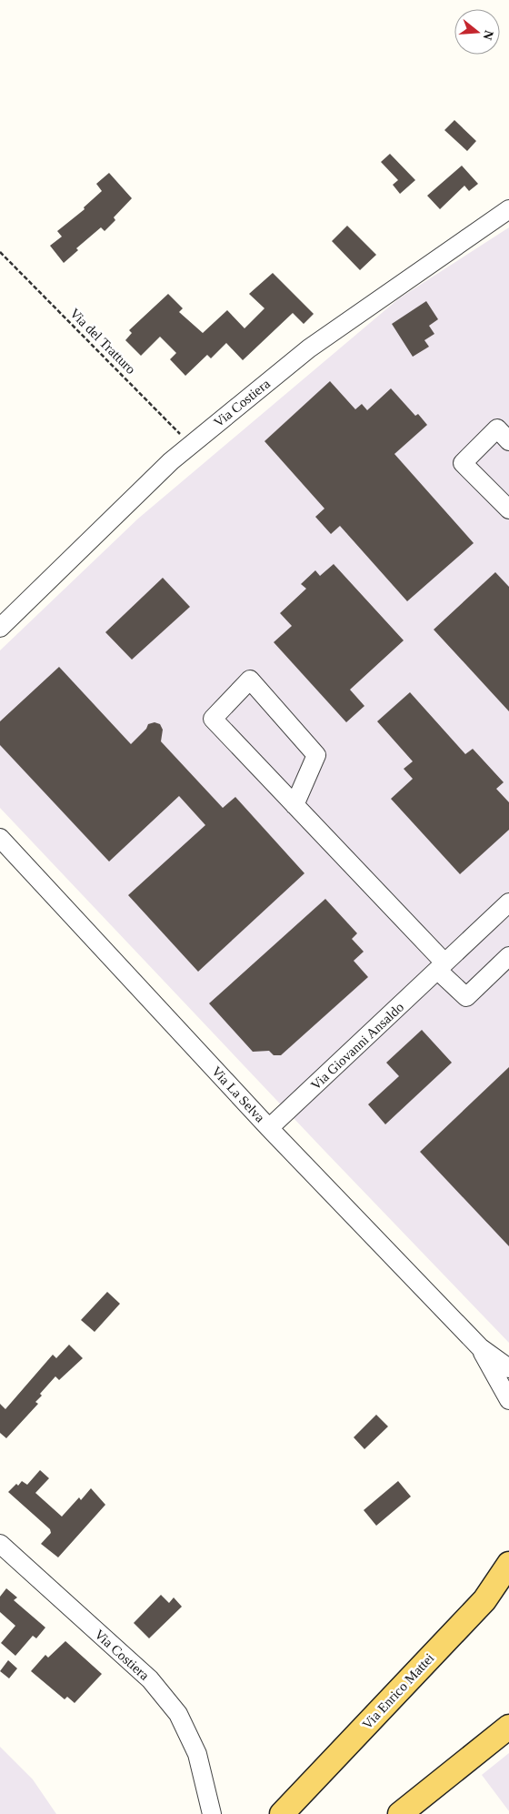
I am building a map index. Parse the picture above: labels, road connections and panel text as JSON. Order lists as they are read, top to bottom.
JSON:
{
  "streets": {
    "main road": ["Via Enrico Mattei"],
    "street": ["Via Costiera", "Via Giovanni Ansaldo", "Via La Selva"],
    "path": ["Via del Tratturo"]
  },
  "crossings": [
    ["Via del Tratturo", "Via Costiera"],
    ["Via Giovanni Ansaldo", "Via La Selva"]
  ],
  "north": "right"
}
